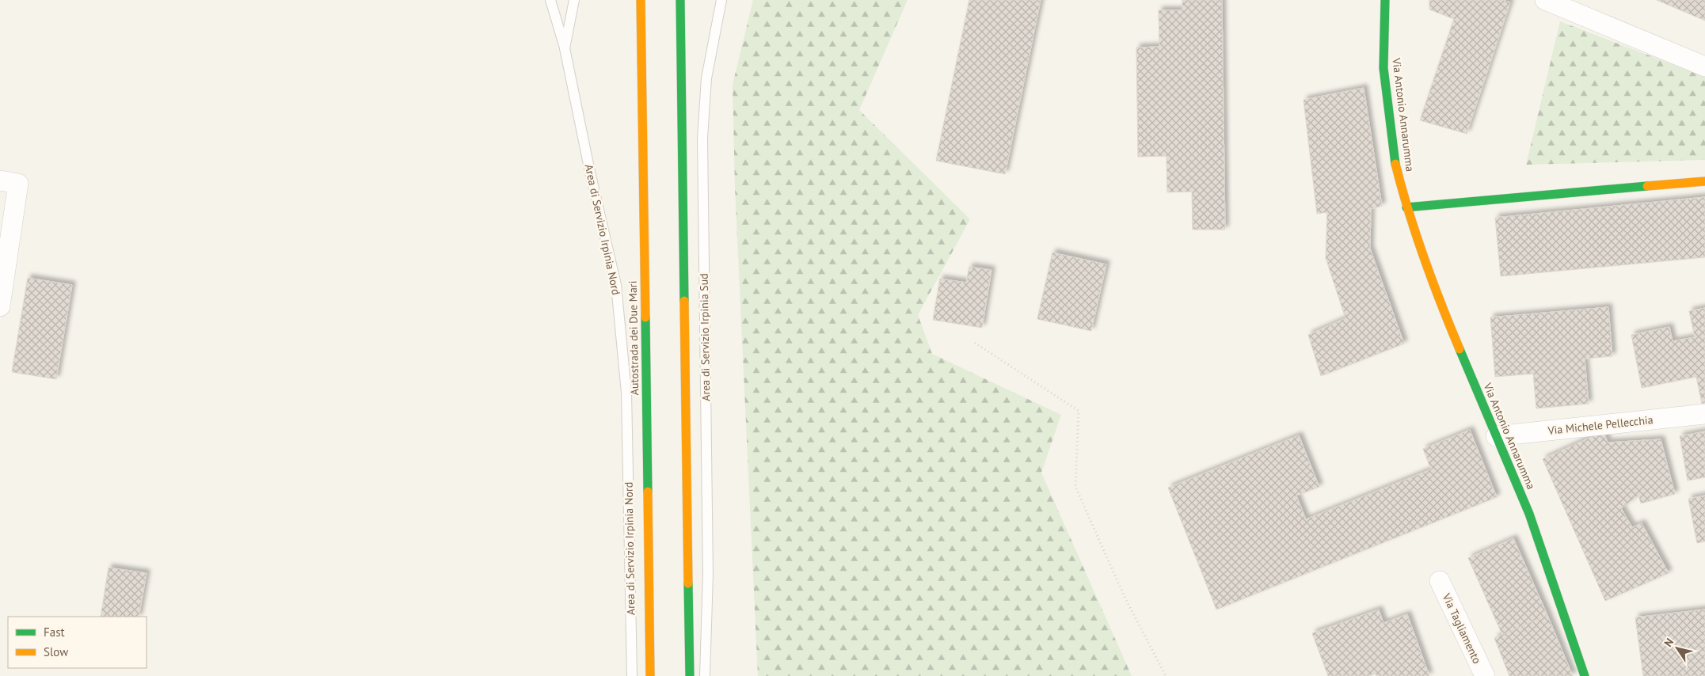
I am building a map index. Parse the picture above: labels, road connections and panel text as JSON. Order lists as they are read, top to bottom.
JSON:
{
  "streets": {
    "main road": ["Via Antonio Annarumma", "Autostrada dei Due Mari"],
    "street": ["Via Michele Pellecchia", "Via Tagliamento"],
    "lane": ["Area di Servizio Irpinia Nord", "Area di Servizio Irpinia Sud"]
  },
  "crossings": [
    ["Via Antonio Annarumma", "Via Michele Pellecchia"]
  ],
  "legend": ["Fast", "Slow"],
  "north": "top left"
}
